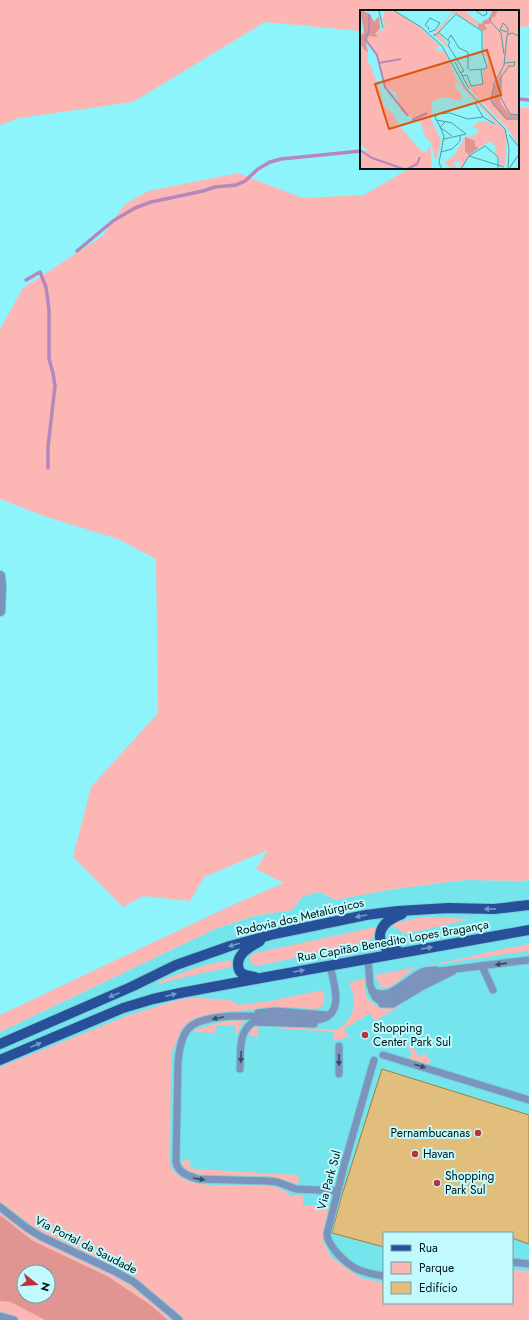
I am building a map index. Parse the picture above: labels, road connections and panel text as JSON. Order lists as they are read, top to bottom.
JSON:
{
  "streets": {
    "main road": ["Rodovia dos Metalúrgicos", "Rua Capitão Benedito Lopes Bragança"],
    "lane": ["Via Park Sul", "Via Portal da Saudade"]
  },
  "one_way": ["Rua Capitão Benedito Lopes Bragança"],
  "places": [
    "Shopping Center Park Sul",
    "Pernambucanas",
    "Havan",
    "Shopping Park Sul"
  ],
  "legend": ["Rua", "Parque", "Edifício"],
  "north": "right"
}
